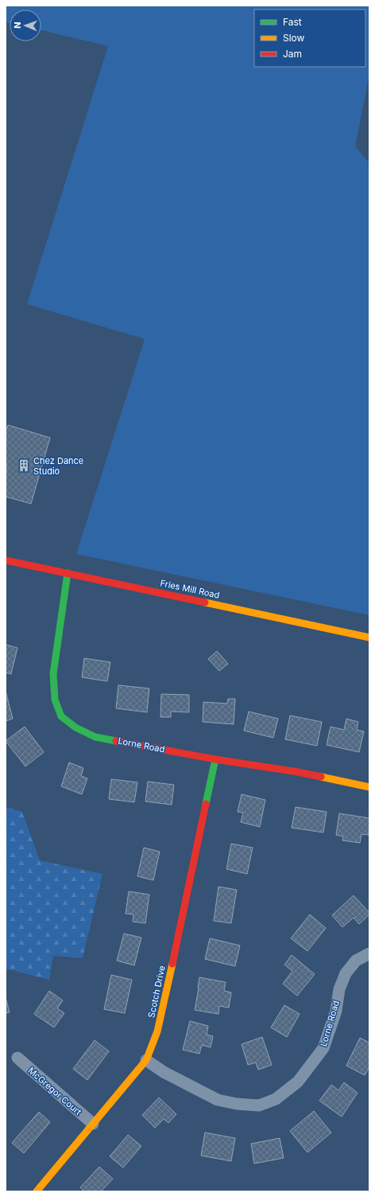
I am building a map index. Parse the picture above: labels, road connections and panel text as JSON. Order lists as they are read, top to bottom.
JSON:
{
  "streets": {
    "street": [
      "Fries Mill Road",
      "Lorne Road",
      "Scotch Drive",
      "McGregor Court"
    ]
  },
  "crossings": [
    ["Fries Mill Road", "Lorne Road"],
    ["Lorne Road", "Scotch Drive"],
    ["Scotch Drive", "McGregor Court"]
  ],
  "places": {
    "building": ["Chez Dance Studio"]
  },
  "legend": ["Fast", "Slow", "Jam"],
  "north": "left"
}
